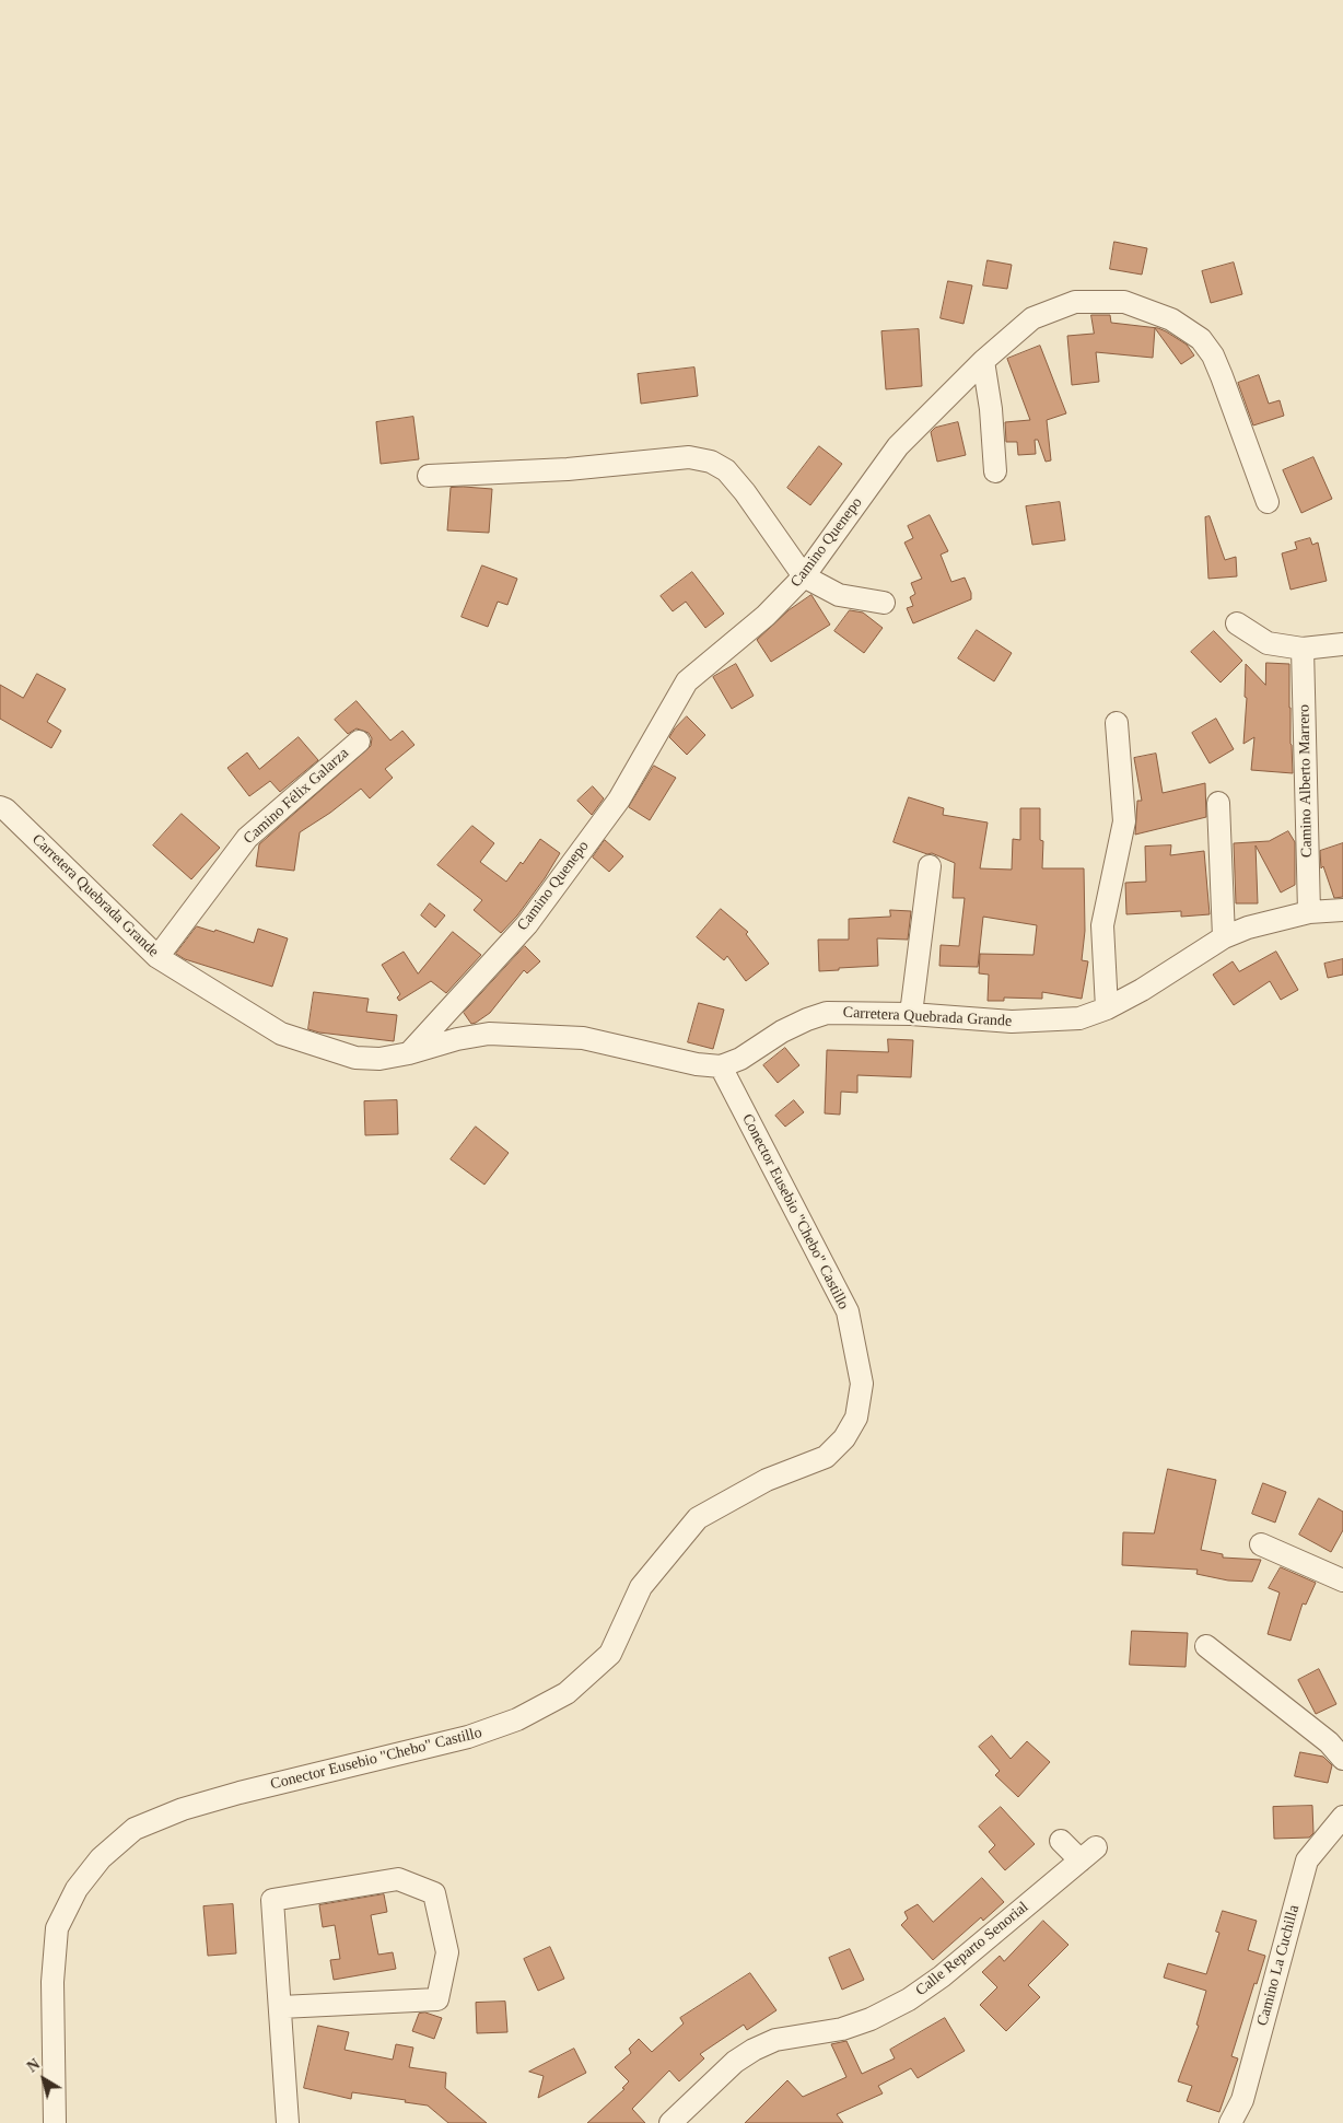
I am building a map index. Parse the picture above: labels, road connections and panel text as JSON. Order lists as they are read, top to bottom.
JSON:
{
  "streets": {
    "street": [
      "Camino Quenepo",
      "Camino Alberto Marrero",
      "Camino Félix Galarza",
      "Carretera Quebrada Grande",
      "Conector Eusebio \"Chebo\" Castillo",
      "Calle Reparto Senorial",
      "Camino La Cuchilla"
    ]
  },
  "crossings": [
    ["Camino Quenepo", "Carretera Quebrada Grande"],
    ["Camino Alberto Marrero", "Carretera Quebrada Grande"],
    ["Camino Félix Galarza", "Carretera Quebrada Grande"],
    ["Carretera Quebrada Grande", "Conector Eusebio \"Chebo\" Castillo"]
  ],
  "north": "top left"
}
